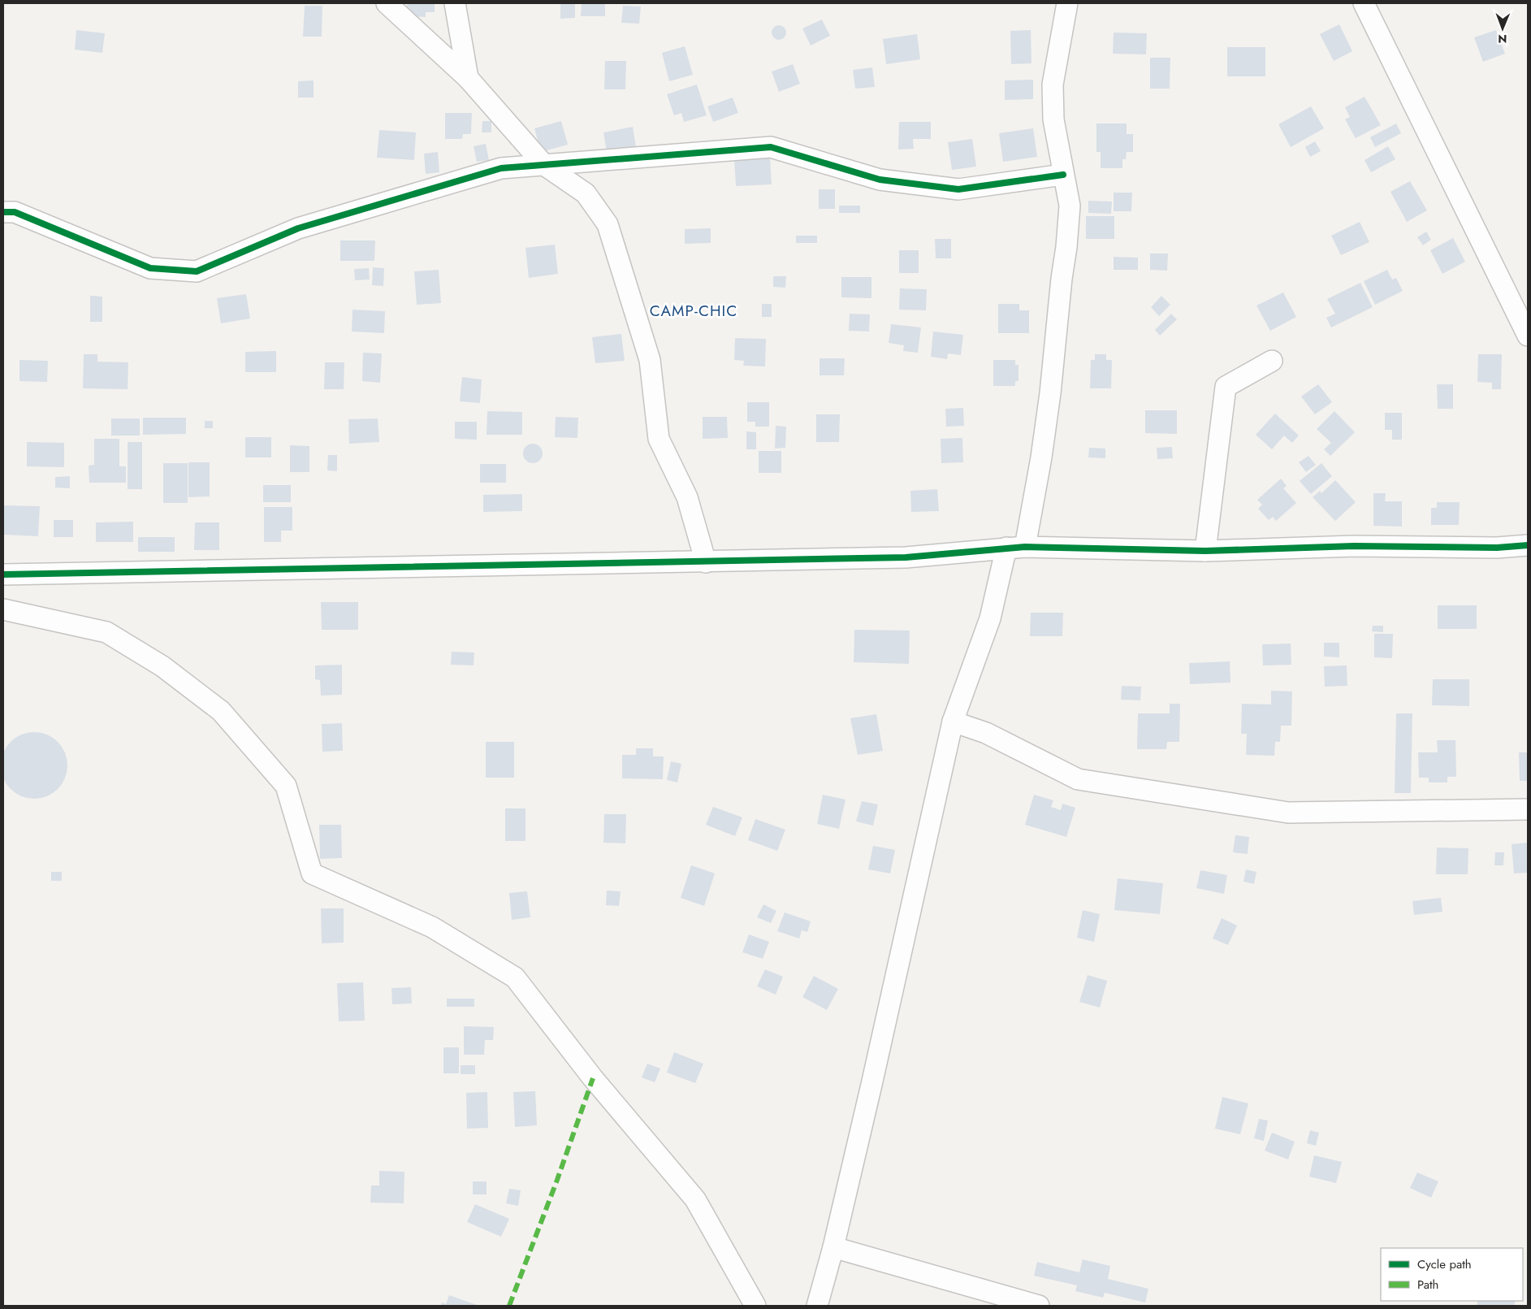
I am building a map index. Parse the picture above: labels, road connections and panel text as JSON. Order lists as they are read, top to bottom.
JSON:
{
  "districts": ["CAMP-CHIC"],
  "legend": ["Cycle path", "Path"],
  "north": "bottom"
}
